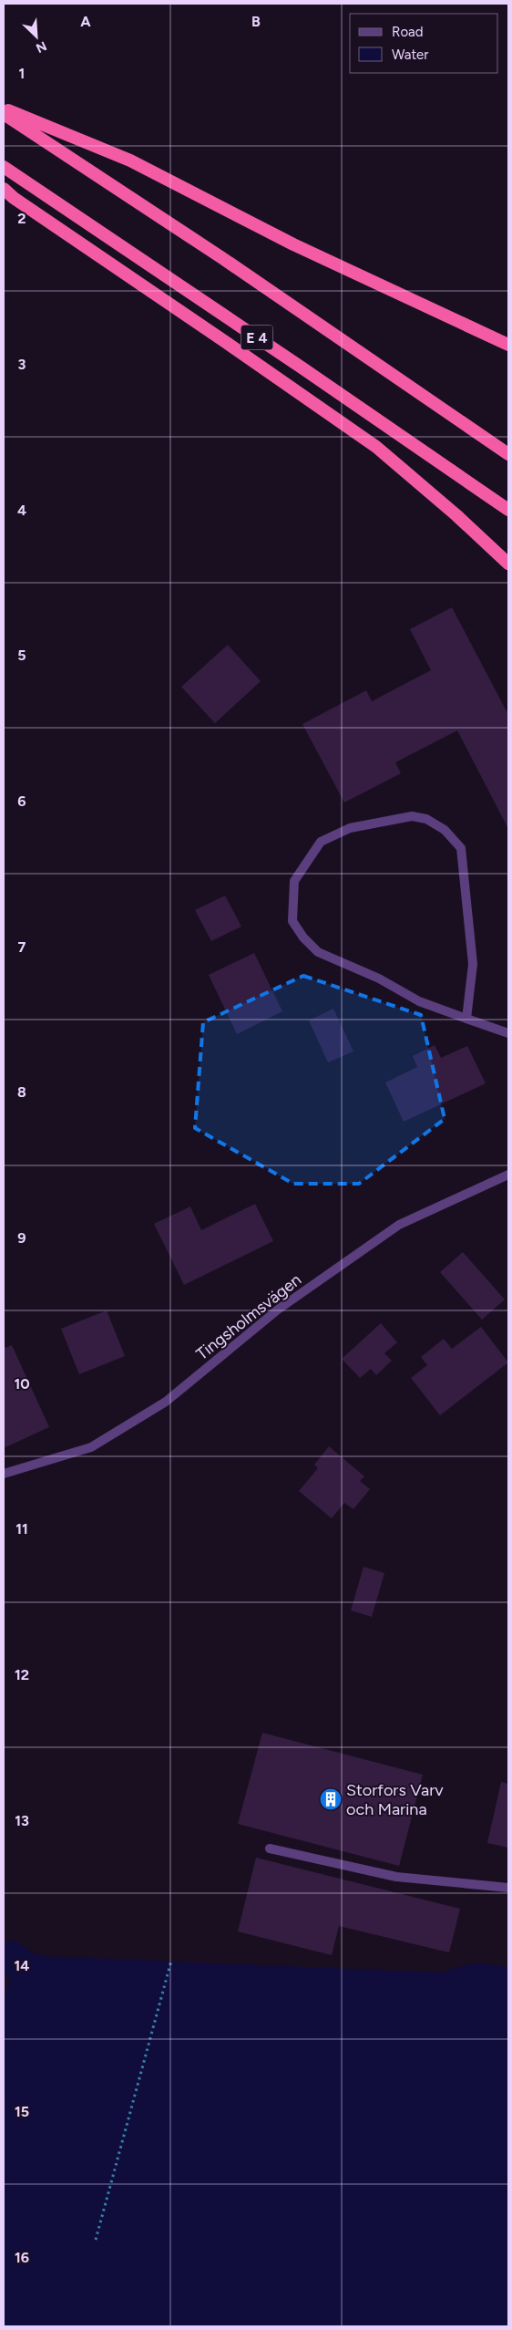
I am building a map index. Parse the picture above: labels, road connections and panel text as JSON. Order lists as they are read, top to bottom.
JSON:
{
  "streets": {
    "highway": ["E 4"],
    "street": ["Tingsholmsvägen"]
  },
  "places": {
    "building": ["Storfors Varv och Marina"]
  },
  "legend": ["Road", "Water"],
  "north": "bottom right",
  "grid": {
    "columns": ["A", "B"],
    "rows": [
      "1",
      "2",
      "3",
      "4",
      "5",
      "6",
      "7",
      "8",
      "9",
      "10",
      "11",
      "12",
      "13",
      "14",
      "15",
      "16"
    ]
  }
}
